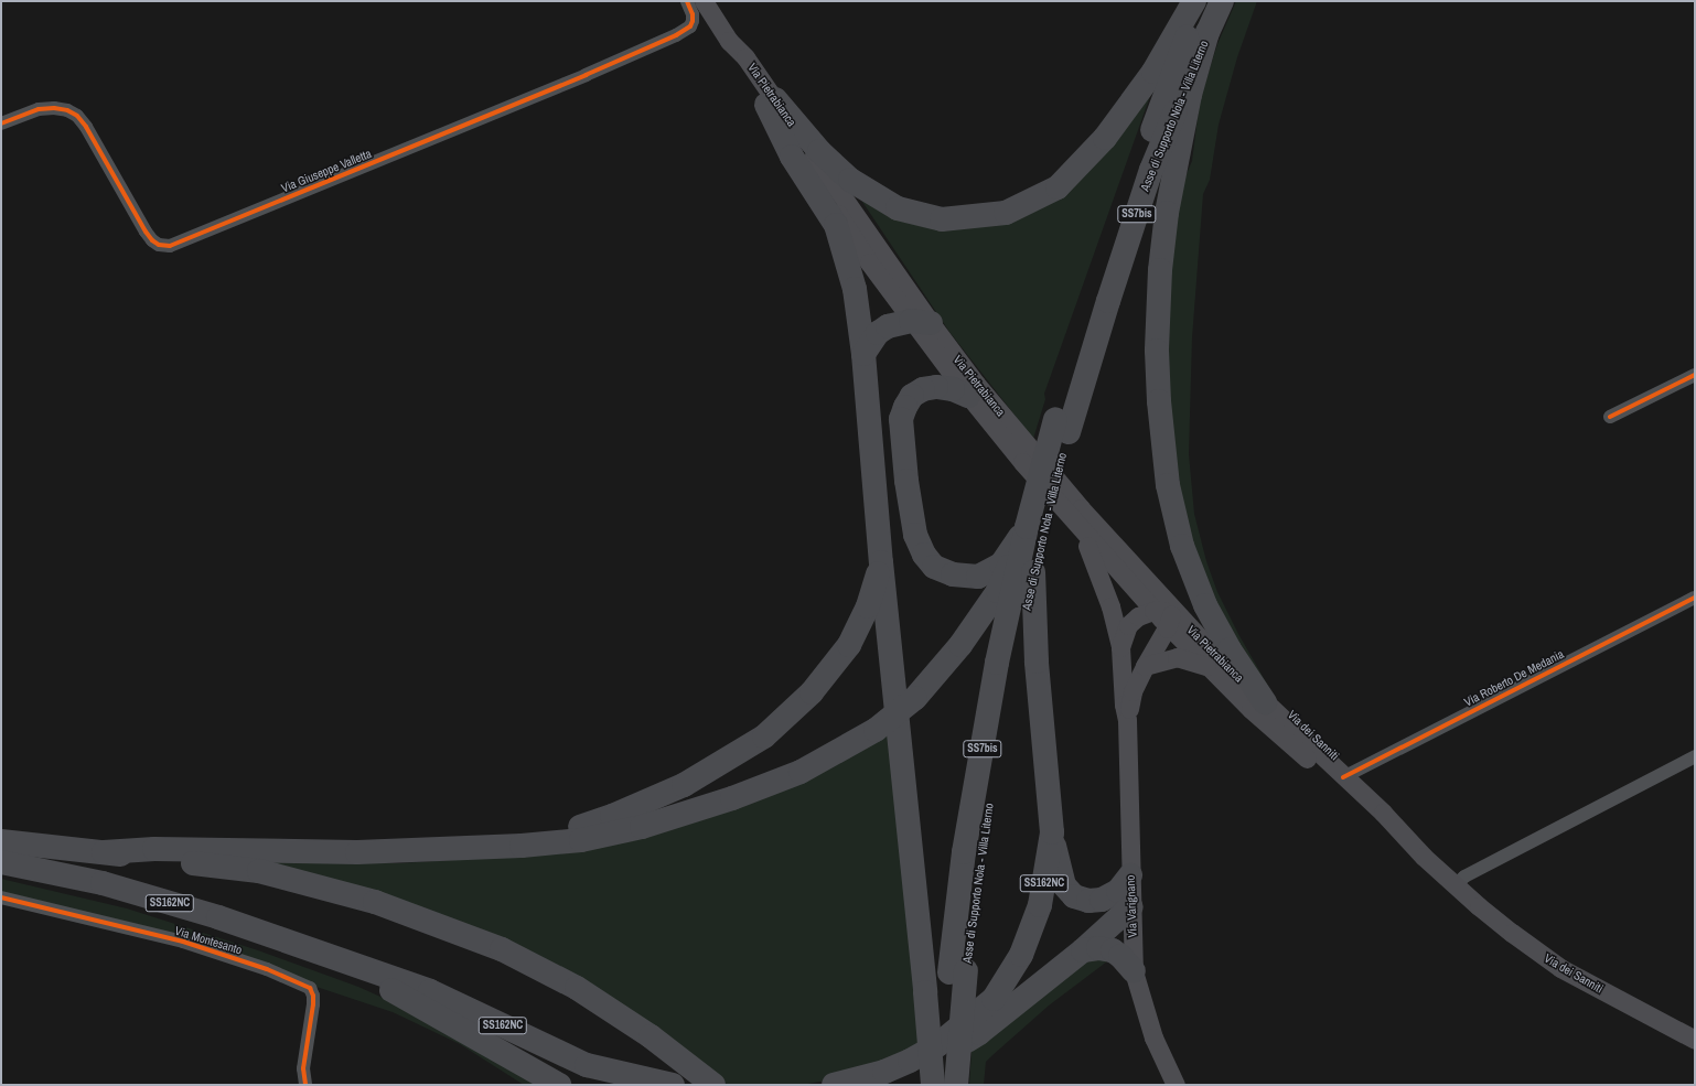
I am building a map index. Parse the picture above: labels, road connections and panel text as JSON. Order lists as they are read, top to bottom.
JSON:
{
  "streets": {
    "highway": ["Asse di Supporto Nola - Villa Literno", "SS7bis", "SS162NC"],
    "main road": ["Via Pietrabianca", "Via dei Sanniti", "Via Varignano"],
    "street": ["Via Giuseppe Valletta", "Via Roberto De Medania", "Via Montesanto"]
  },
  "crossings": [
    ["Via Pietrabianca", "Via dei Sanniti"],
    ["Via Pietrabianca", "Via Varignano"],
    ["Asse di Supporto Nola - Villa Literno", "SS162NC"],
    ["Via Roberto De Medania", "Via dei Sanniti"]
  ]
}
